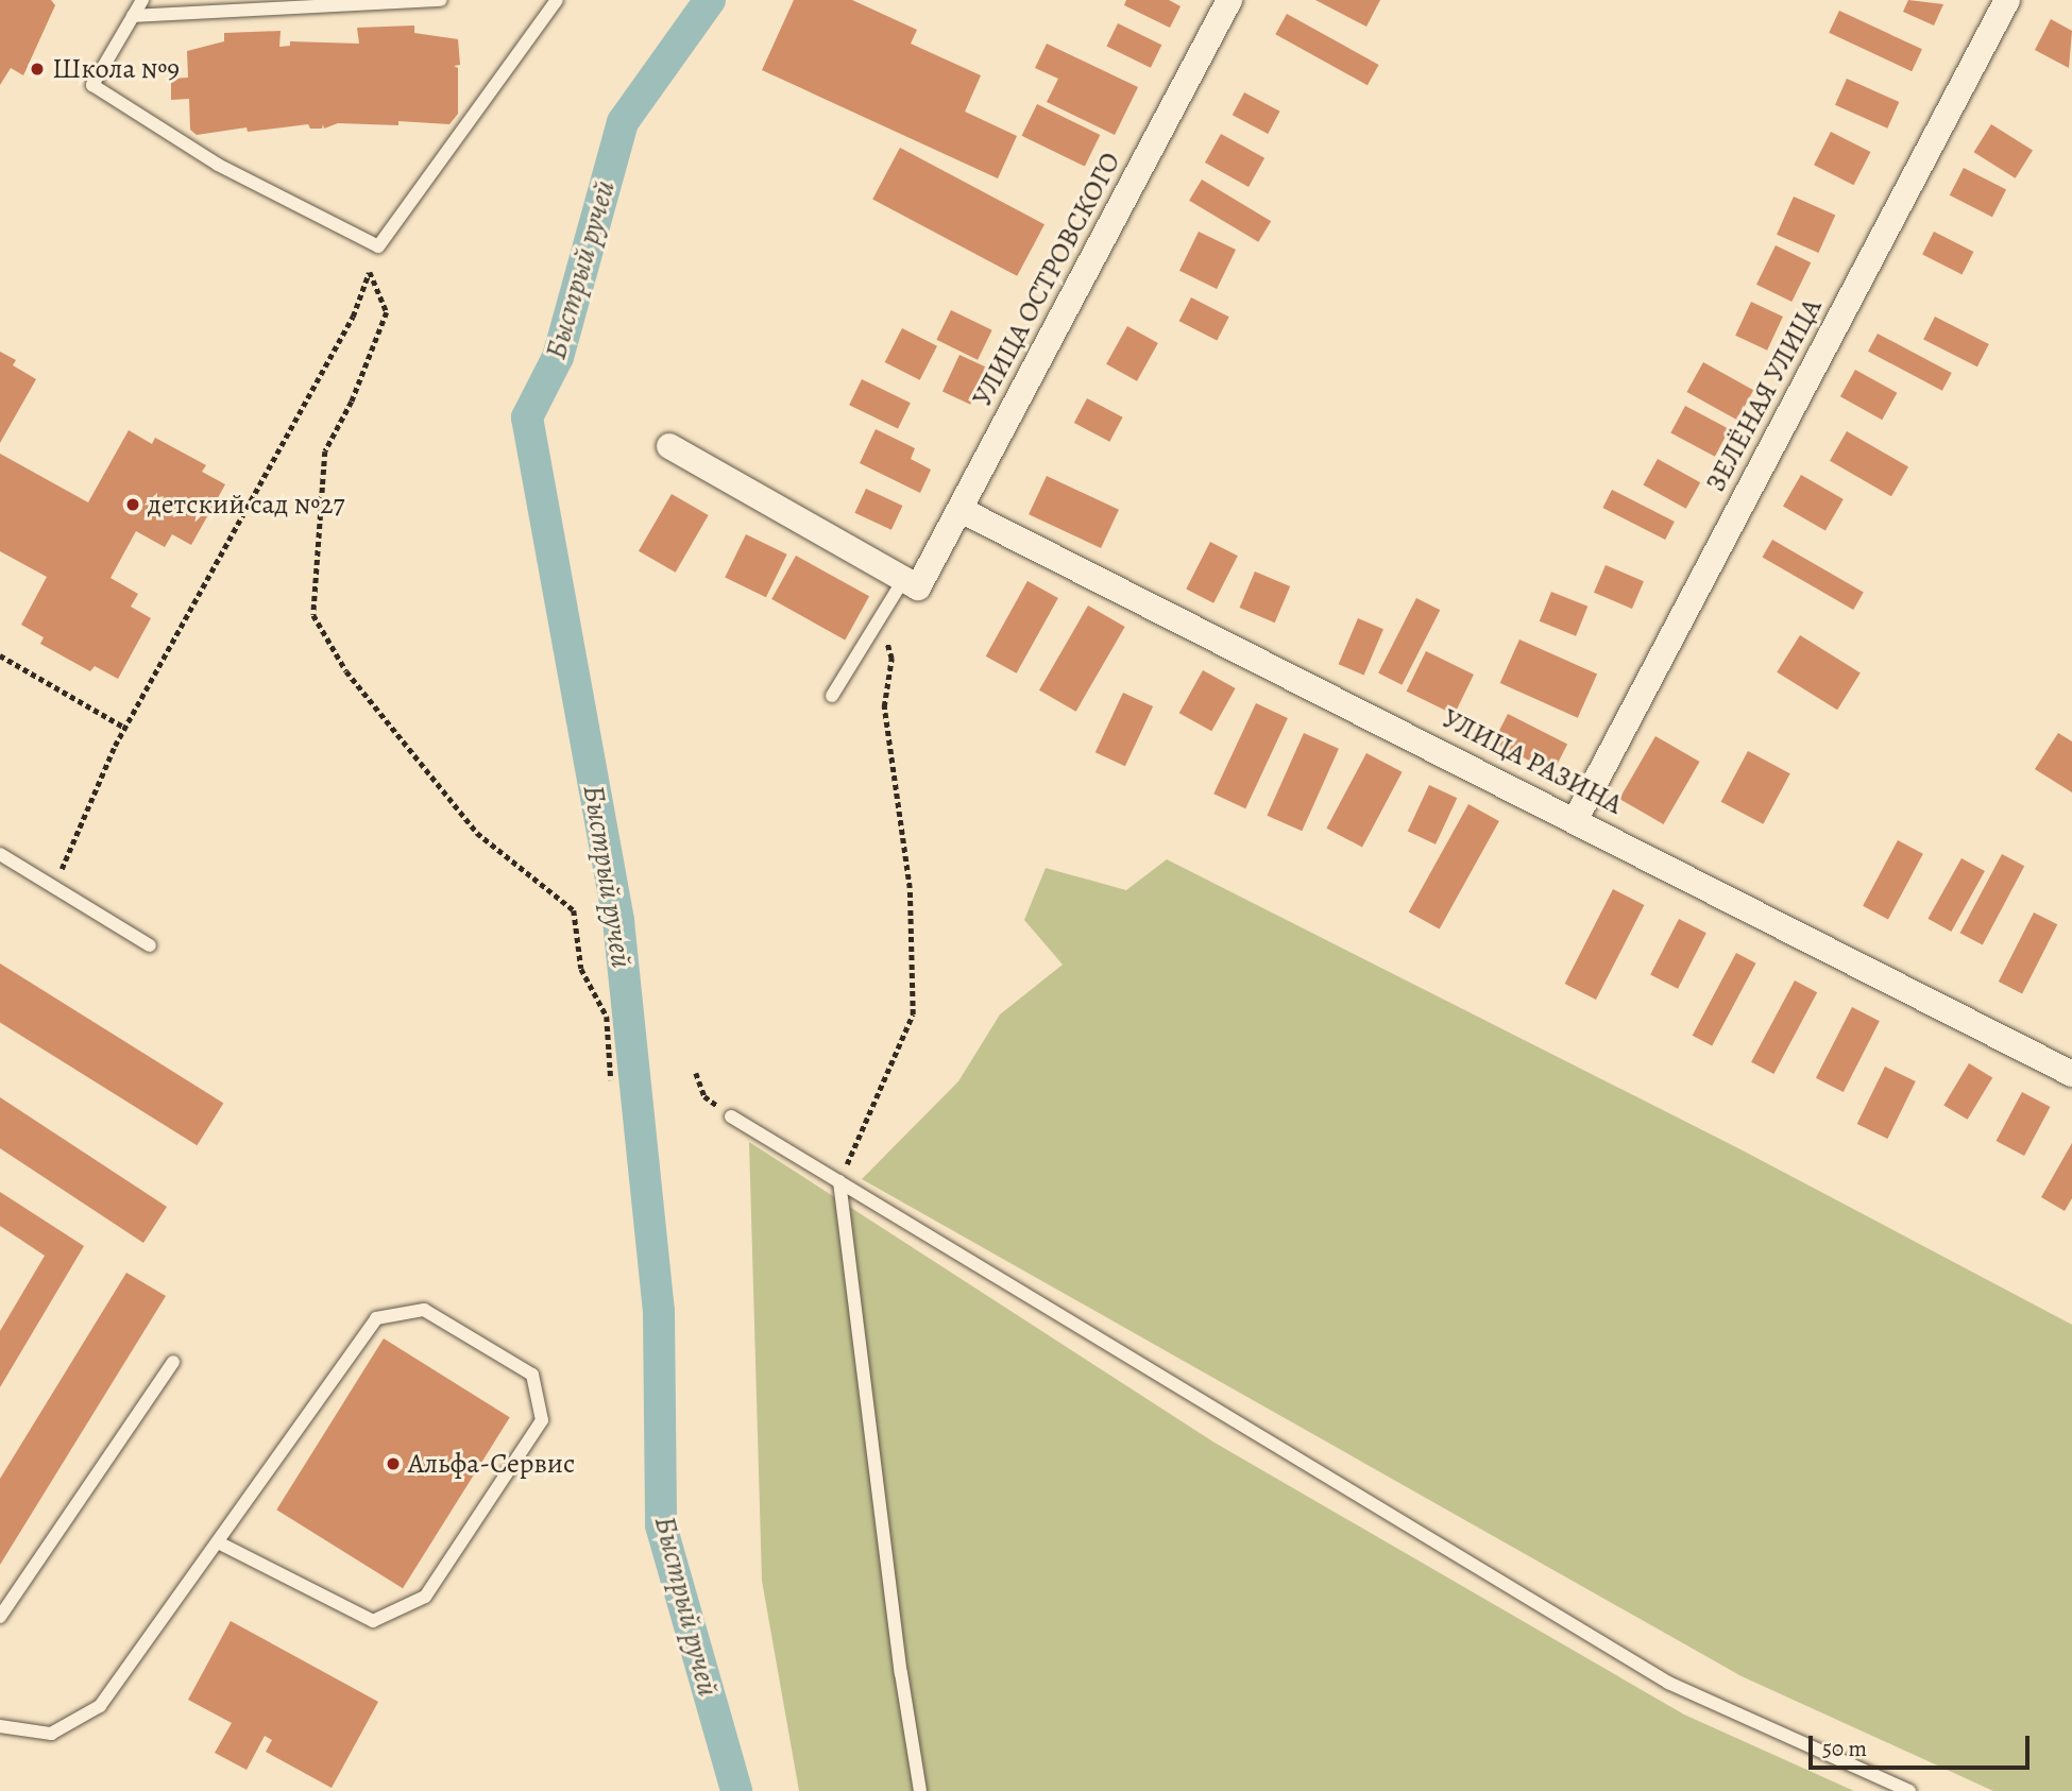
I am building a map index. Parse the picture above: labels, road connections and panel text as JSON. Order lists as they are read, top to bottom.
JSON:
{
  "streets": {
    "street": ["УЛИЦА ОСТРОВСКОГО", "ЗЕЛЁНАЯ УЛИЦА", "УЛИЦА РАЗИНА"]
  },
  "crossings": [
    ["УЛИЦА ОСТРОВСКОГО", "УЛИЦА РАЗИНА"],
    ["ЗЕЛЁНАЯ УЛИЦА", "УЛИЦА РАЗИНА"]
  ],
  "water": ["Быстрый ручей"],
  "places": ["Школа №9", "детский сад №27", "Альфа-Сервис"],
  "scale_bar": "50 m"
}
